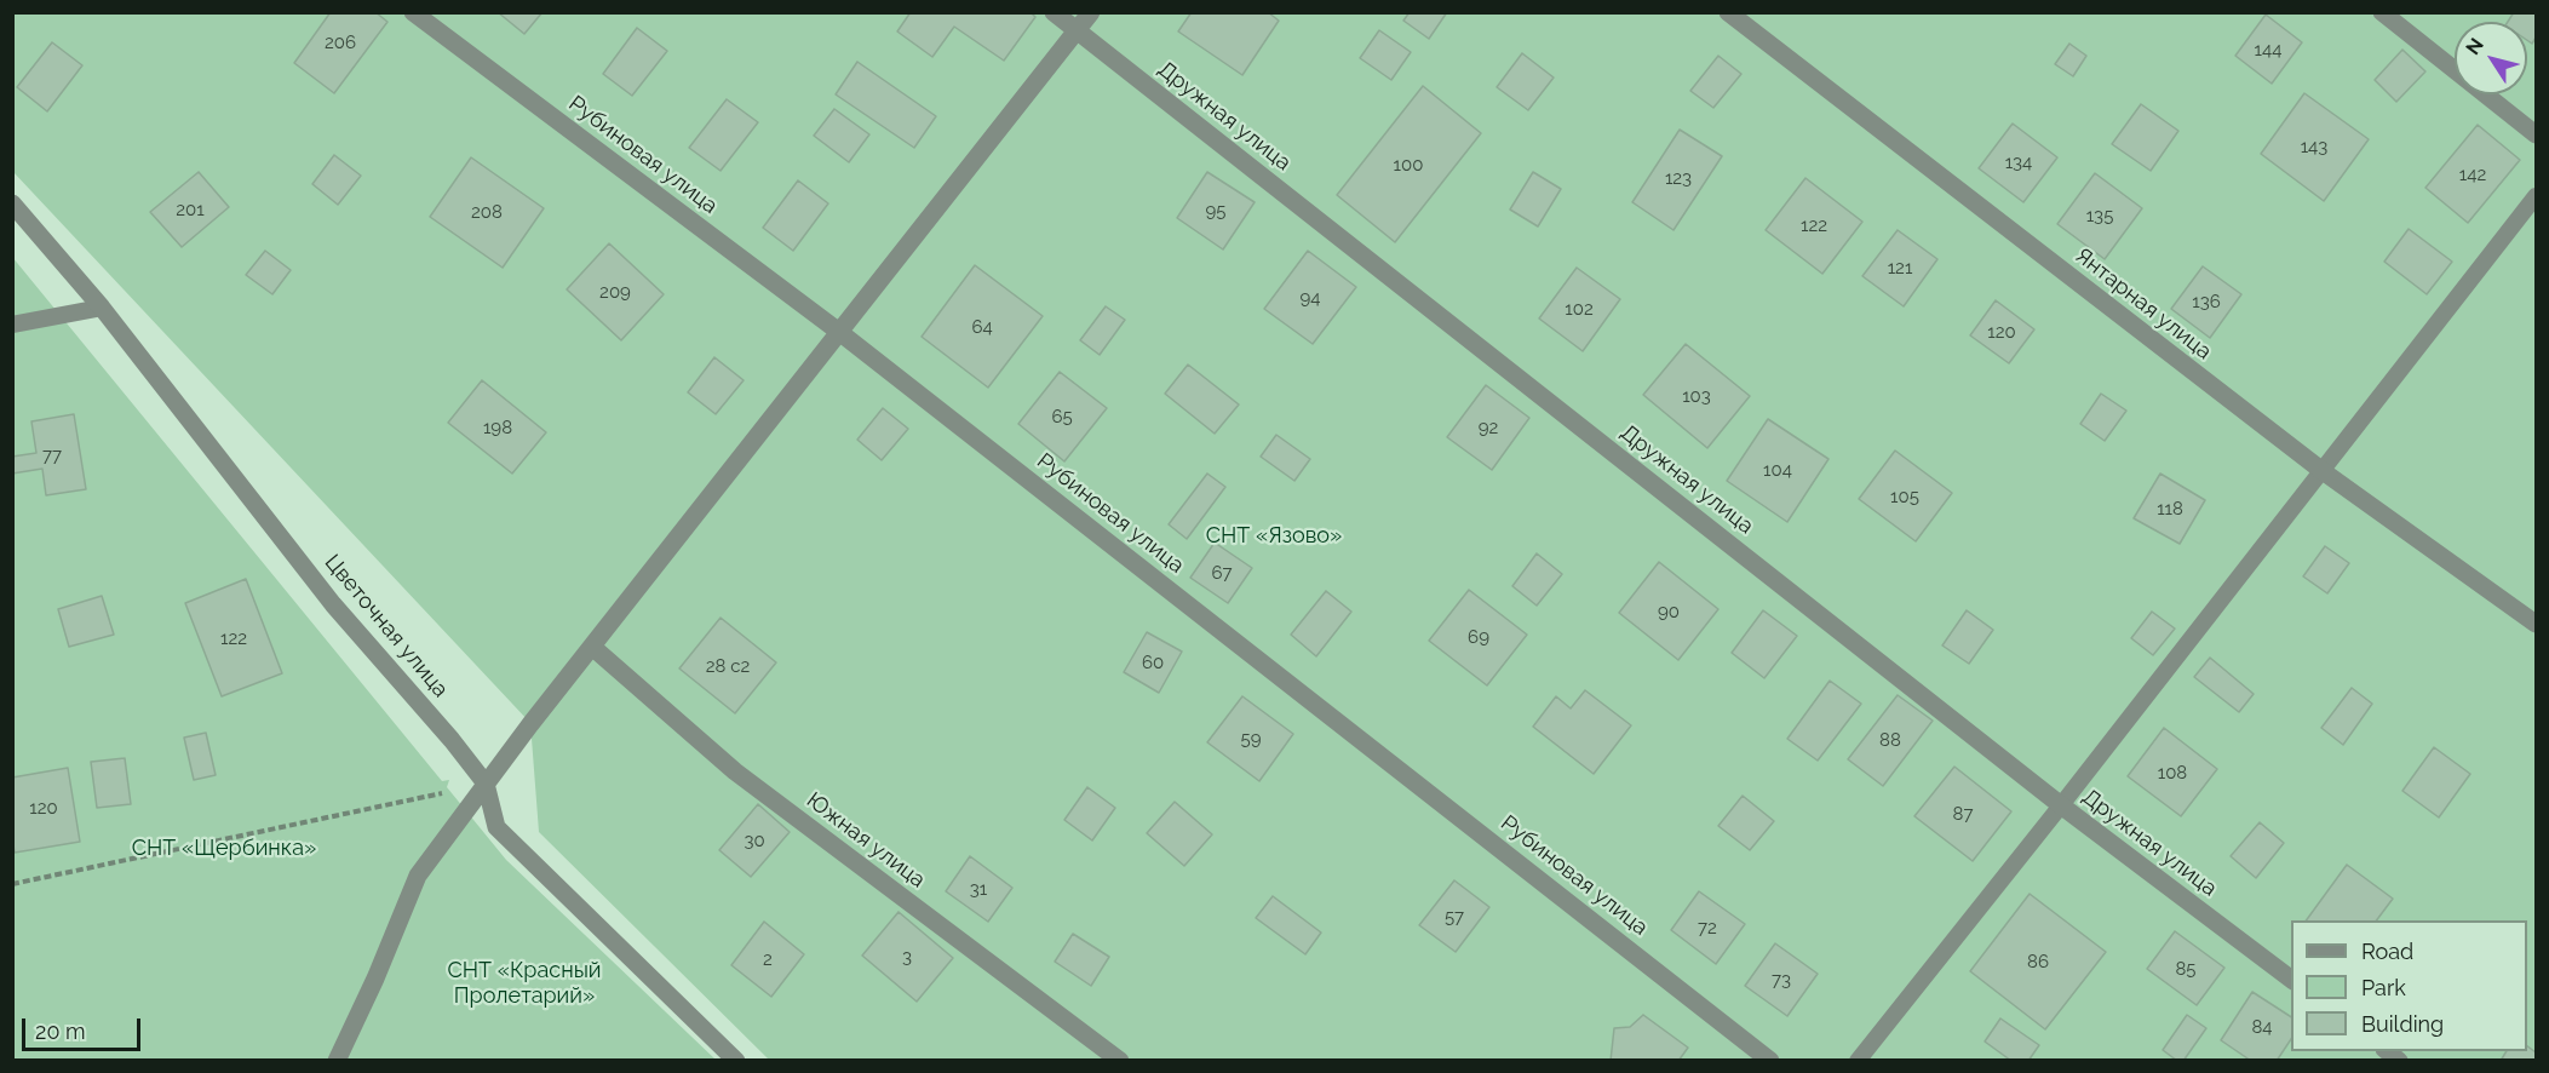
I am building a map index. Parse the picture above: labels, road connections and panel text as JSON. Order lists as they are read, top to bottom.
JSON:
{
  "streets": {
    "street": [
      "Дружная улица",
      "Рубиновая улица",
      "Янтарная улица",
      "Цветочная улица",
      "Южная улица"
    ]
  },
  "parks": ["СНТ «Язово»", "СНТ «Щербинка»", "СНТ «Красный Пролетарий»"],
  "house_numbers": [
    "206",
    "144",
    "143",
    "134",
    "100",
    "142",
    "123",
    "201",
    "95",
    "208",
    "135",
    "122",
    "121",
    "209",
    "94",
    "136",
    "102",
    "64",
    "120",
    "103",
    "65",
    "198",
    "92",
    "77",
    "104",
    "105",
    "118",
    "67",
    "90",
    "69",
    "122",
    "60",
    "28 с2",
    "59",
    "88",
    "108",
    "120",
    "87",
    "30",
    "31",
    "57",
    "72",
    "3",
    "2",
    "86",
    "85",
    "73",
    "84"
  ],
  "legend": ["Road", "Park", "Building"],
  "scale_bar": "20 m",
  "north": "top left"
}
